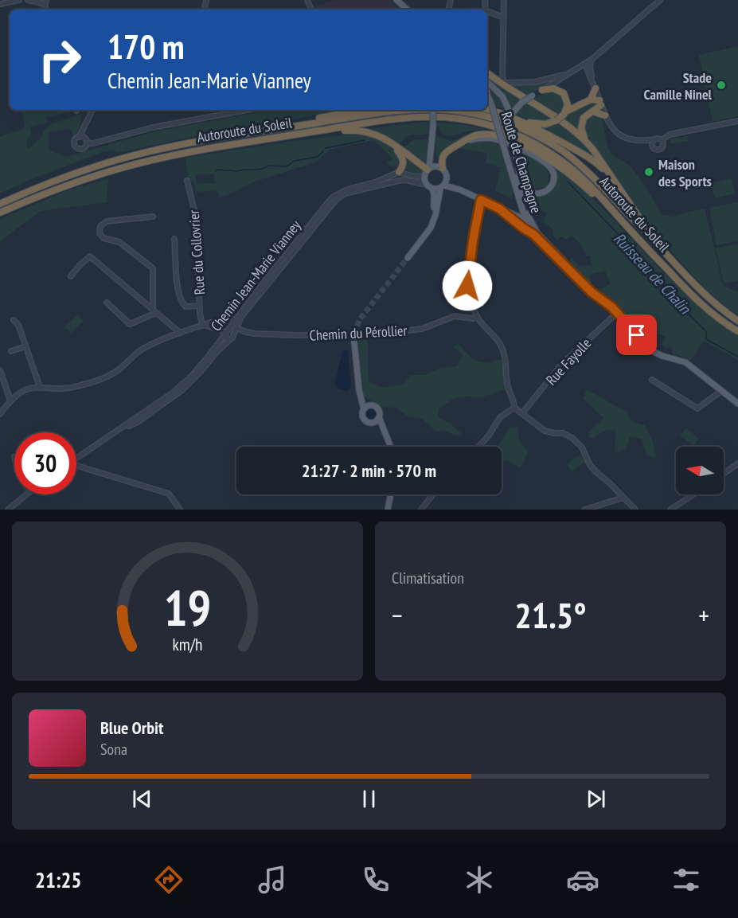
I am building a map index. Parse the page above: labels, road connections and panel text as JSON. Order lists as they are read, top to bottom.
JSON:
{
  "streets": {
    "highway": ["Autoroute du Soleil"],
    "main road": ["Route de Champagne"],
    "street": [
      "Rue du Collovrier",
      "Chemin Jean-Marie Vianney",
      "Chemin du Pérollier",
      "Rue Fayolle"
    ]
  },
  "crossings": [
    ["Route de Champagne", "Rue Fayolle"],
    ["Chemin Jean-Marie Vianney", "Chemin du Pérollier"]
  ],
  "water": ["Ruisseau de Chalin"],
  "places": ["Stade Camille Ninel", "Maison des Sports"],
  "north": "left",
  "page": {
    "turn": ["170 m", "Chemin Jean-Marie Vianney"],
    "limit": "30",
    "trip": "21:27 · 2 min · 570 m",
    "tile": "Climatisation",
    "heat": ["−", "21.5°", "+"],
    "song": ["Blue Orbit", "Sona"],
    "tabs": "21:25",
    "gauge": ["19", "km/h"]
  }
}
